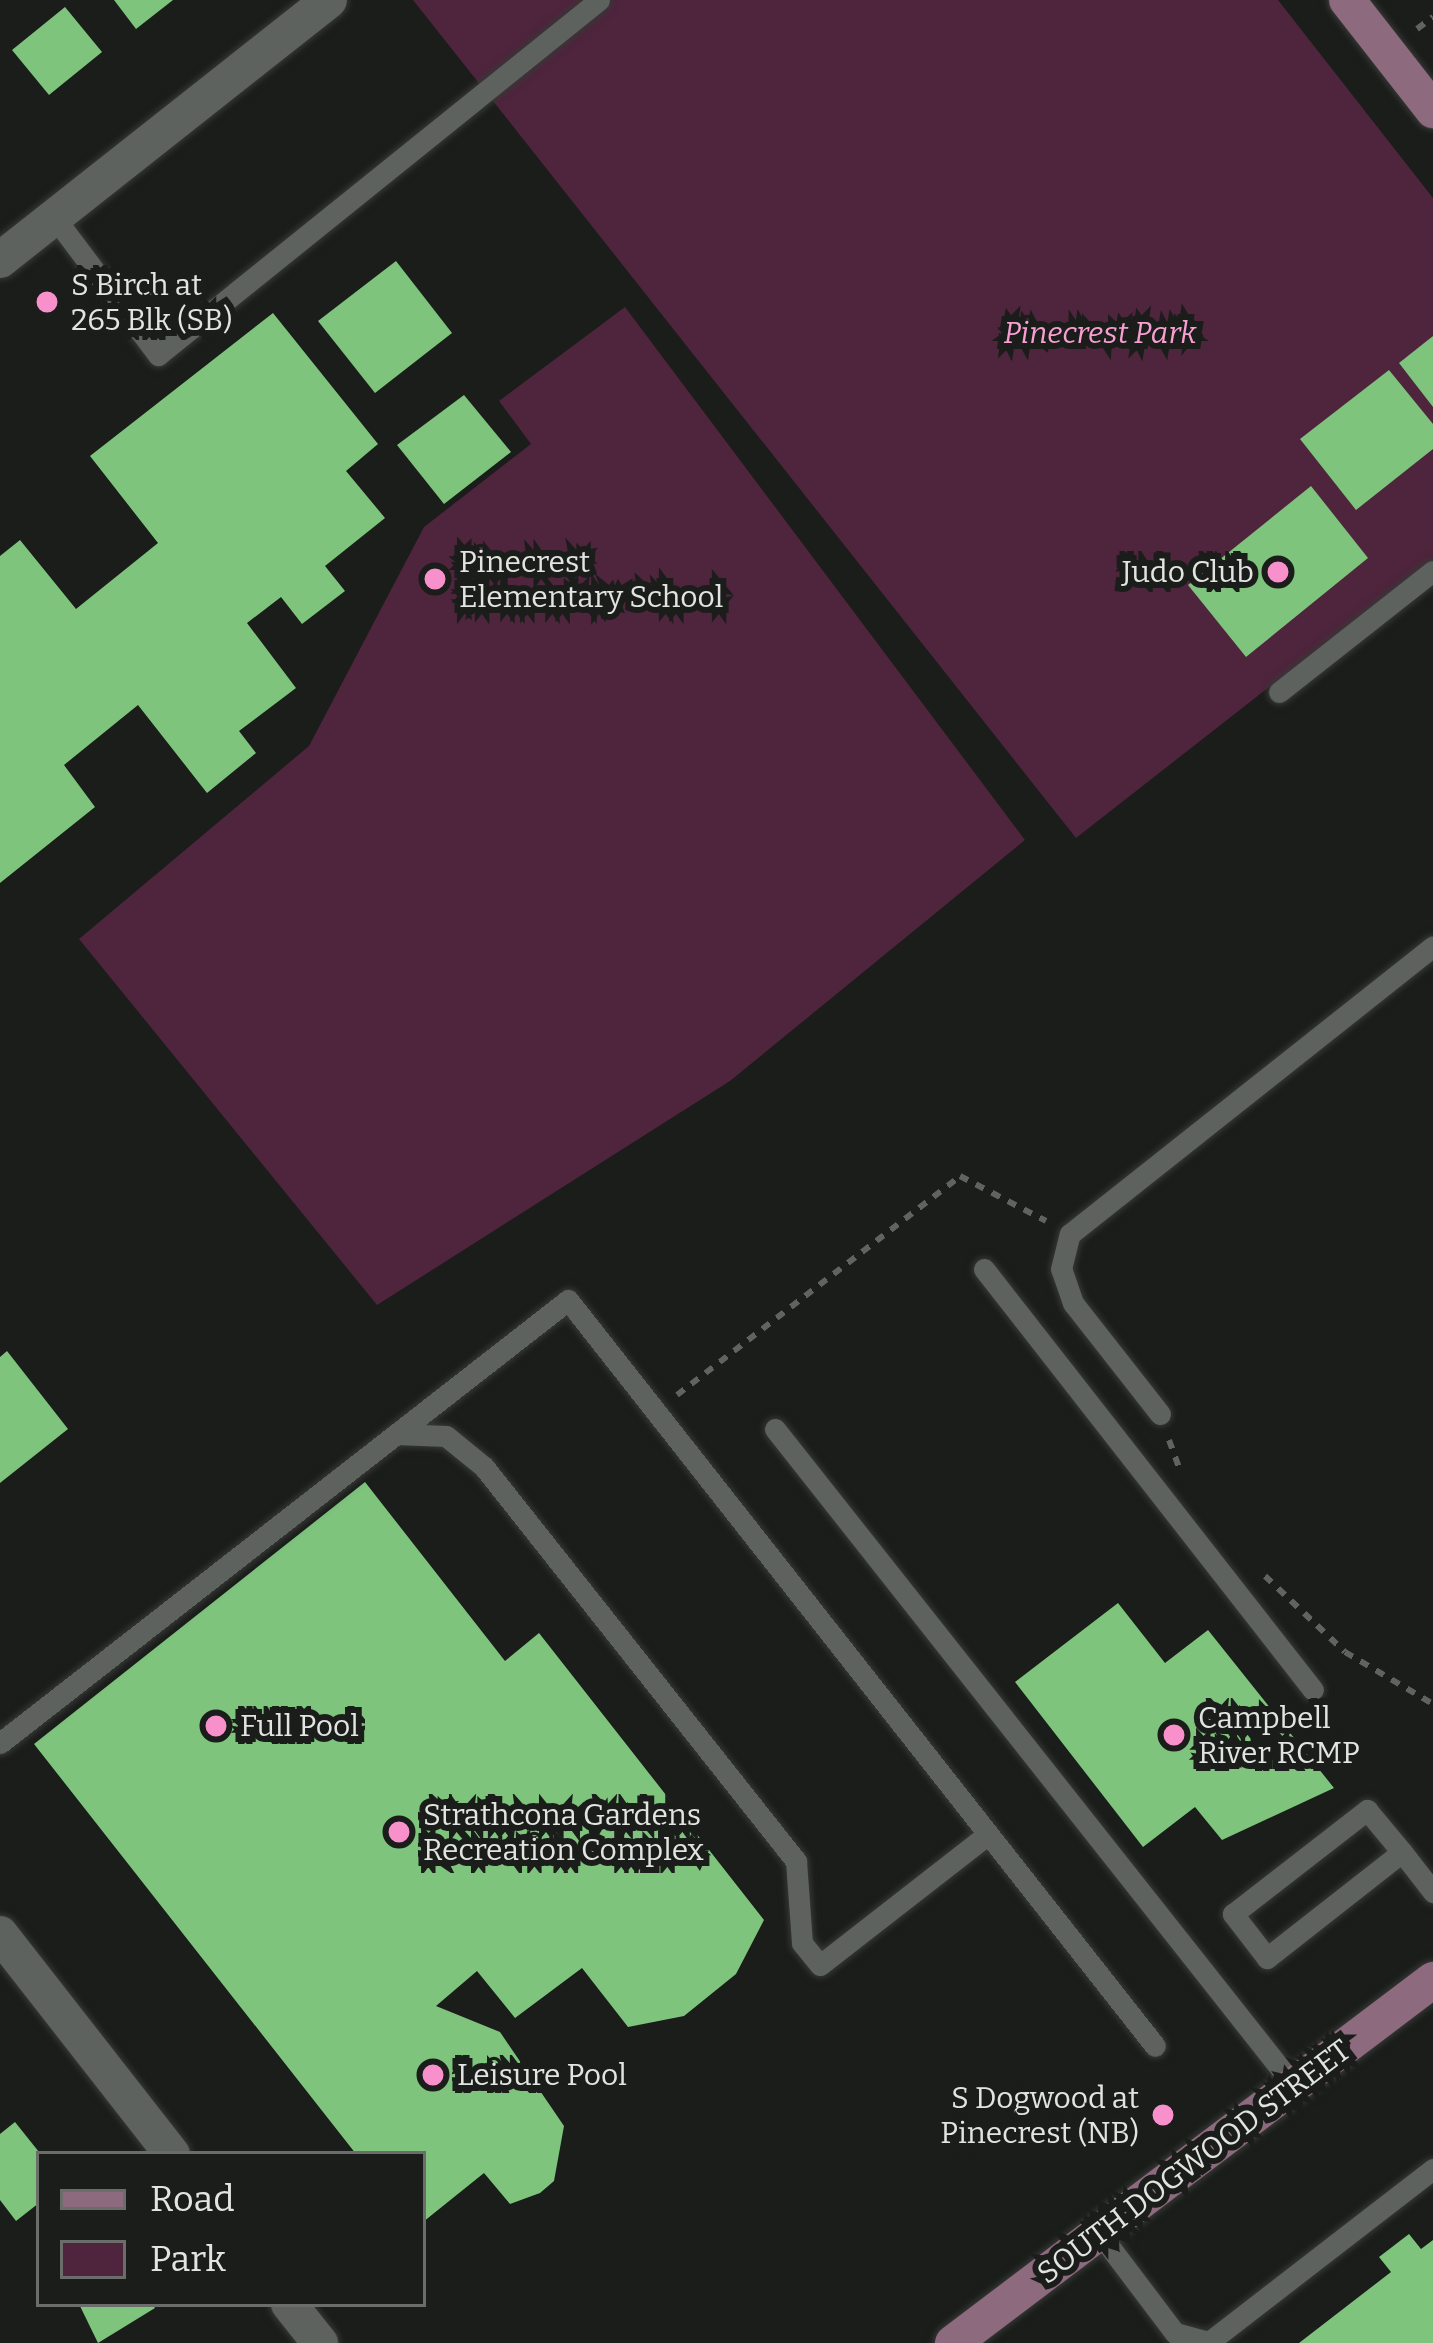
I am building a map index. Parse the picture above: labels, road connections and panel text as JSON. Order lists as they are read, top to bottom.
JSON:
{
  "streets": {
    "main road": ["SOUTH DOGWOOD STREET"]
  },
  "parks": ["Pinecrest Park"],
  "places": [
    "S Birch at 265 Blk (SB)",
    "Judo Club",
    "Pinecrest Elementary School",
    "Full Pool",
    "Campbell River RCMP",
    "Strathcona Gardens Recreation Complex",
    "Leisure Pool",
    "S Dogwood at Pinecrest (NB)"
  ],
  "legend": ["Road", "Park"]
}
